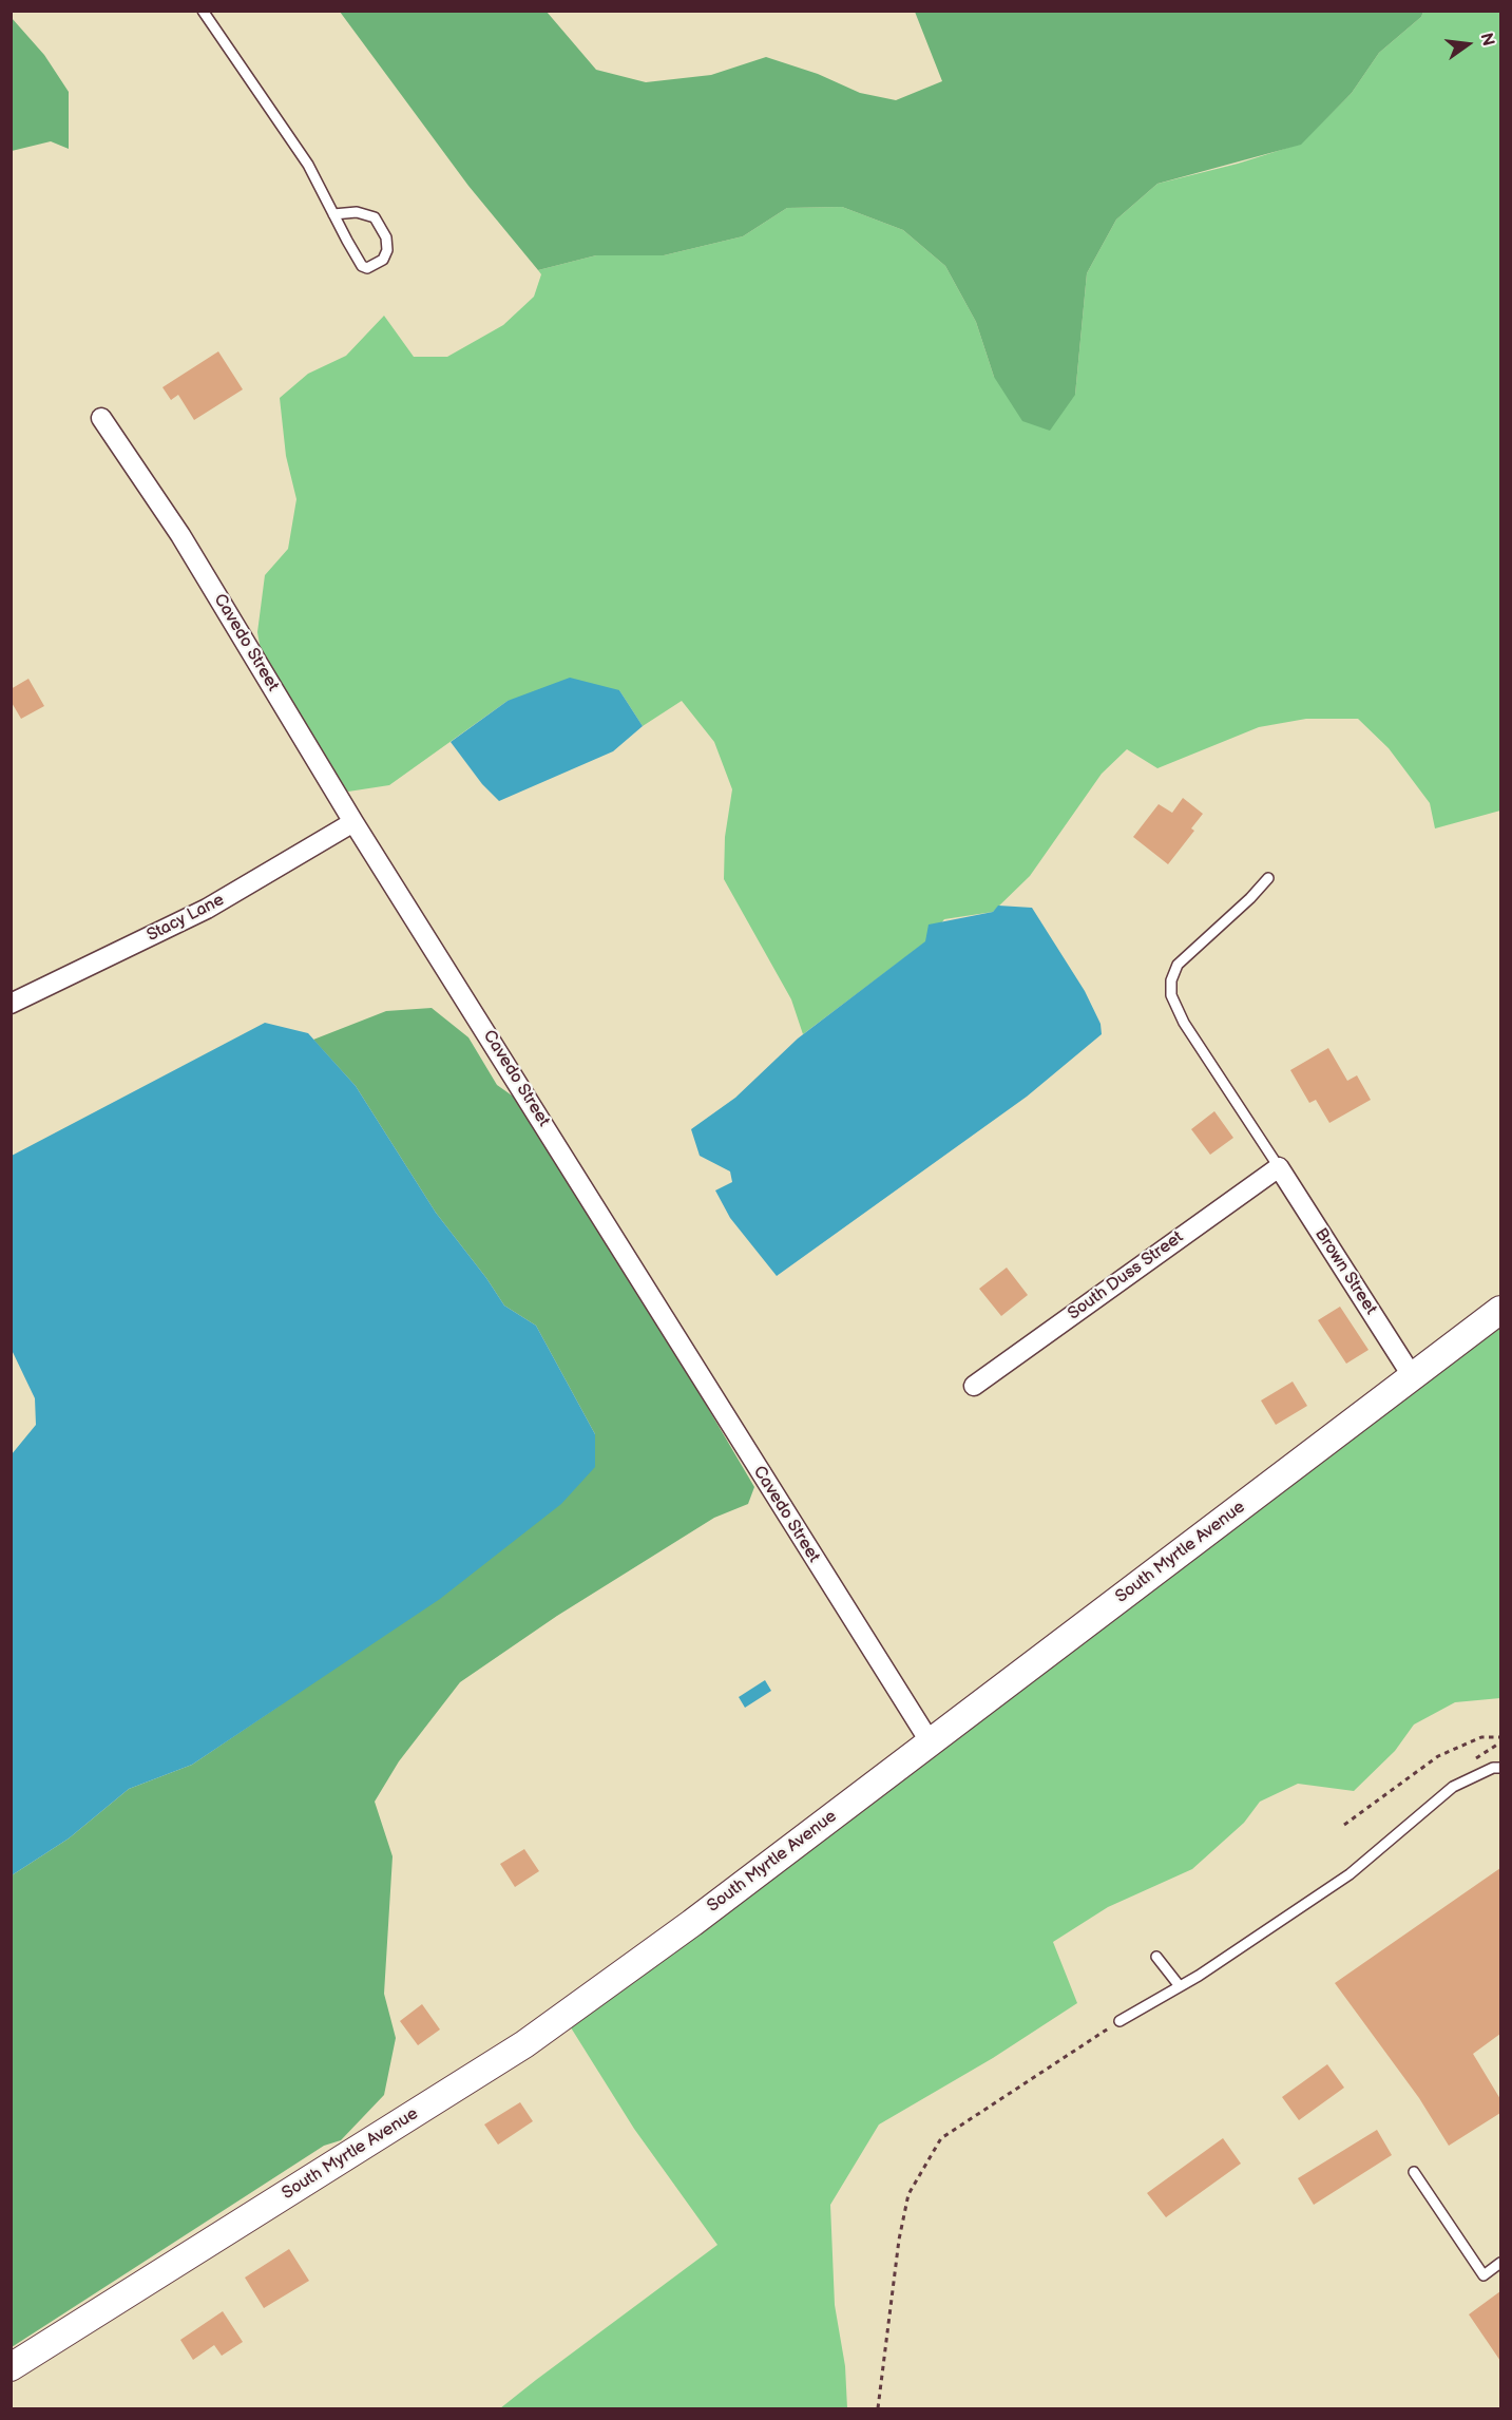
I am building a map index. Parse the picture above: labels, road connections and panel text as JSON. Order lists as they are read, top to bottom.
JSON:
{
  "streets": {
    "street": [
      "Cavedo Street",
      "Stacy Lane",
      "Brown Street",
      "South Duss Street",
      "South Myrtle Avenue"
    ]
  },
  "crossings": [
    ["Cavedo Street", "Stacy Lane"],
    ["Cavedo Street", "South Myrtle Avenue"],
    ["Brown Street", "South Duss Street"],
    ["Brown Street", "South Myrtle Avenue"]
  ],
  "north": "right"
}
